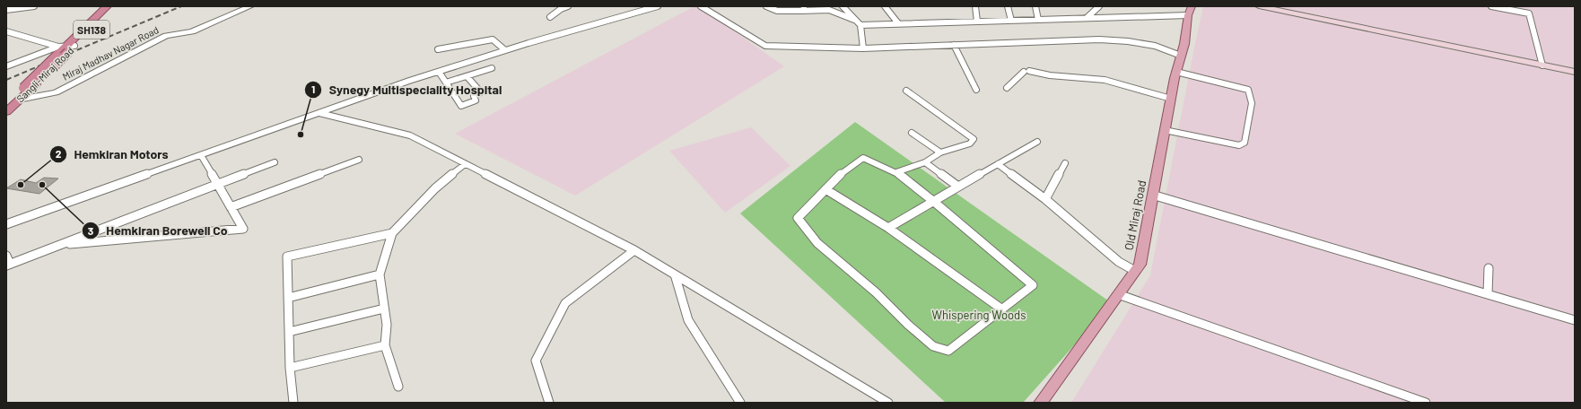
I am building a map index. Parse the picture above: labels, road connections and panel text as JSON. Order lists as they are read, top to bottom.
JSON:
{
  "streets": {
    "highway": ["SH138", "Sangli-Miraj Road"],
    "main road": ["Old Miraj Road"],
    "street": ["Miraj Madhav Nagar Road"]
  },
  "crossings": [
    ["Miraj Madhav Nagar Road", "Sangli-Miraj Road"]
  ],
  "parks": ["Whispering Woods"],
  "places": ["Synegy Multispeciality Hospital", "Hemkiran Motors", "Hemkiran Borewell Co"]
}
